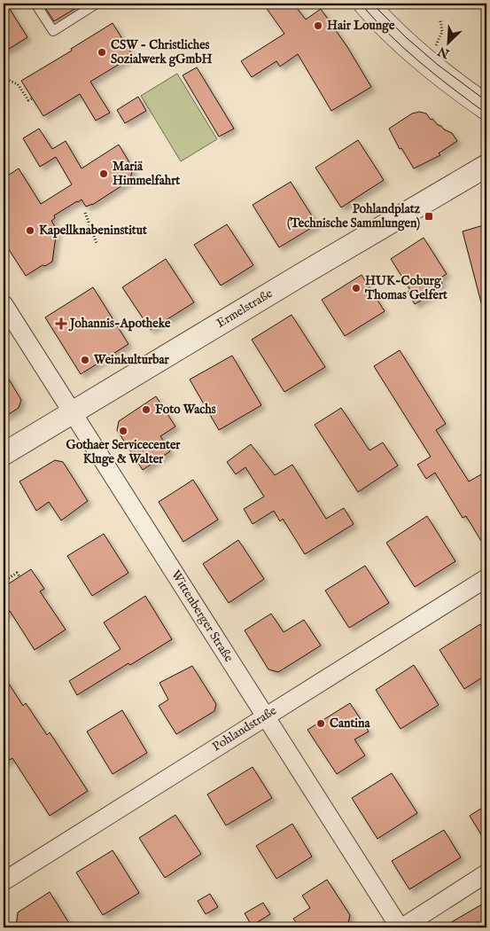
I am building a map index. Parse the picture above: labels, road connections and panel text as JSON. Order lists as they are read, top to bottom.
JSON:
{
  "streets": {
    "street": ["Ermelstraße", "Wittenberger Straße", "Pohlandstraße"]
  },
  "crossings": [
    ["Ermelstraße", "Wittenberger Straße"],
    ["Wittenberger Straße", "Pohlandstraße"]
  ],
  "places": {
    "other": [
      "Hair Lounge",
      "CSW - Christliches Sozialwerk gGmbH",
      "Mariä Himmelfahrt",
      "Kapellknabeninstitut",
      "HUK-Coburg Thomas Gelfert",
      "Weinkulturbar",
      "Foto Wachs",
      "Gothaer Servicecenter Kluge & Walter",
      "Cantina"
    ],
    "transit": ["Pohlandplatz (Technische Sammlungen)"],
    "health": ["Johannis-Apotheke"]
  },
  "north": "bottom left"
}
